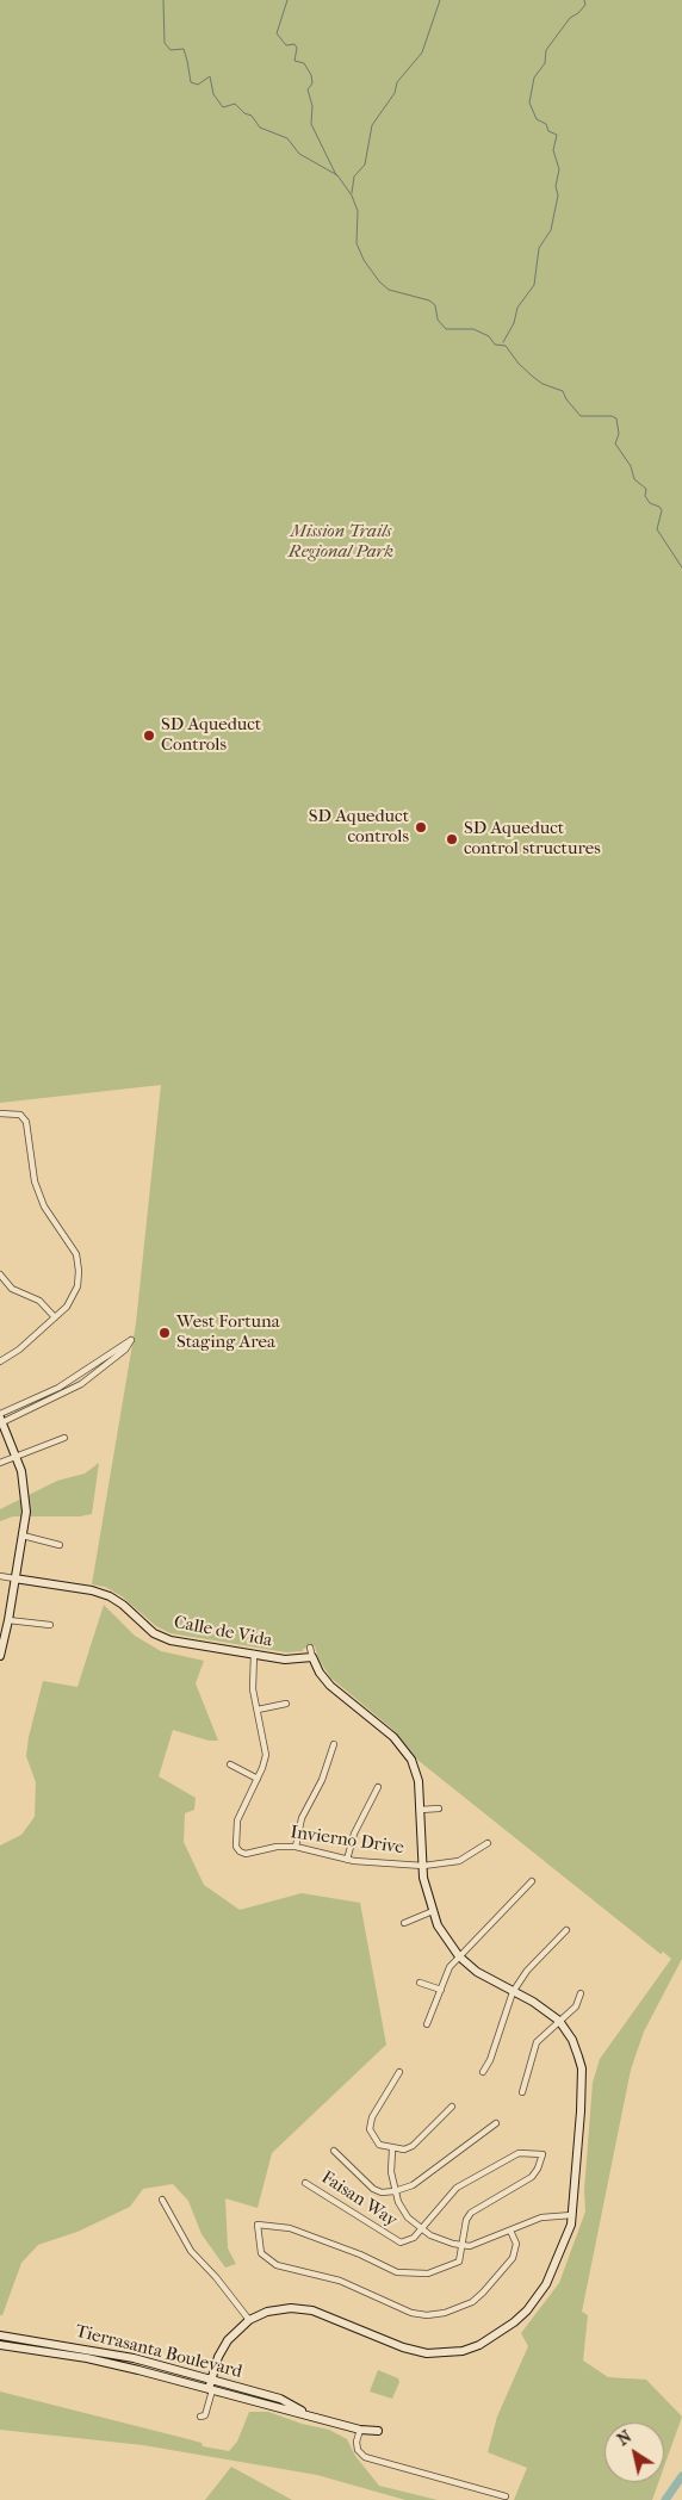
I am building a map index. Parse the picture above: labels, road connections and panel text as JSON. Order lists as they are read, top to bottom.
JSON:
{
  "streets": {
    "street": [
      "Calle de Vida",
      "Invierno Drive",
      "Faisan Way",
      "Tierrasanta Boulevard"
    ]
  },
  "parks": ["Mission Trails Regional Park"],
  "places": [
    "SD Aqueduct Controls",
    "SD Aqueduct controls",
    "SD Aqueduct control structures",
    "West Fortuna Staging Area"
  ],
  "north": "top left"
}
